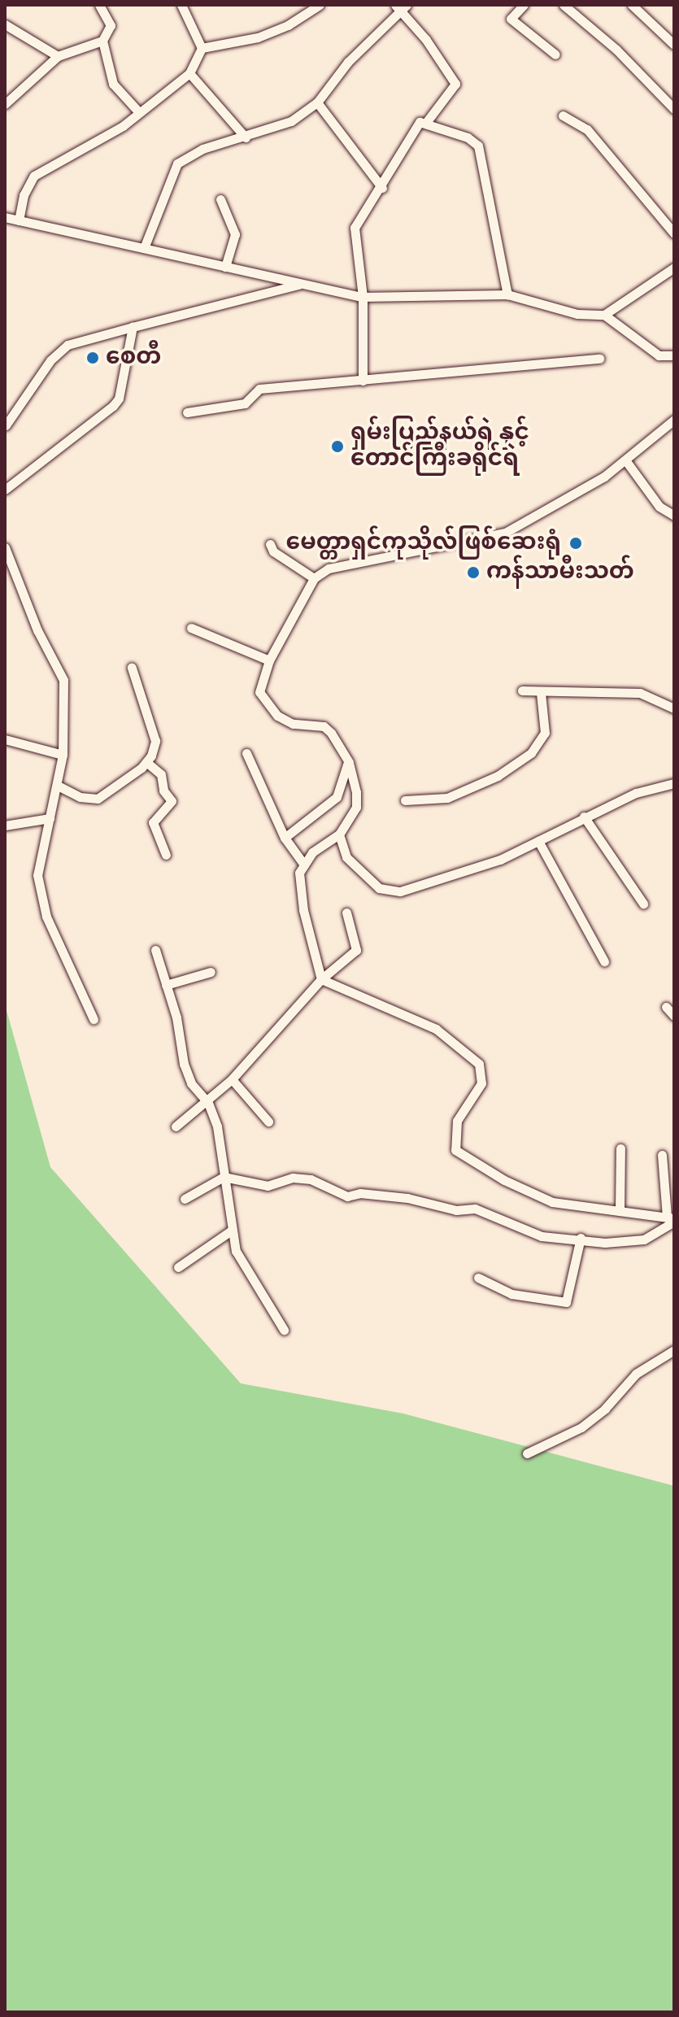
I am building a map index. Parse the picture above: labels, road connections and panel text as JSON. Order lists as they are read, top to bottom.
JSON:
{
  "places": [
    "စေတီ",
    "ရှမ်းပြည်နယ်ရဲ နှင့် တောင်ကြီးခရိုင်ရဲ",
    "မေတ္တာရှင်ကုသိုလ်ဖြစ်ဆေးရုံ",
    "ကန်သာမီးသတ်"
  ]
}
